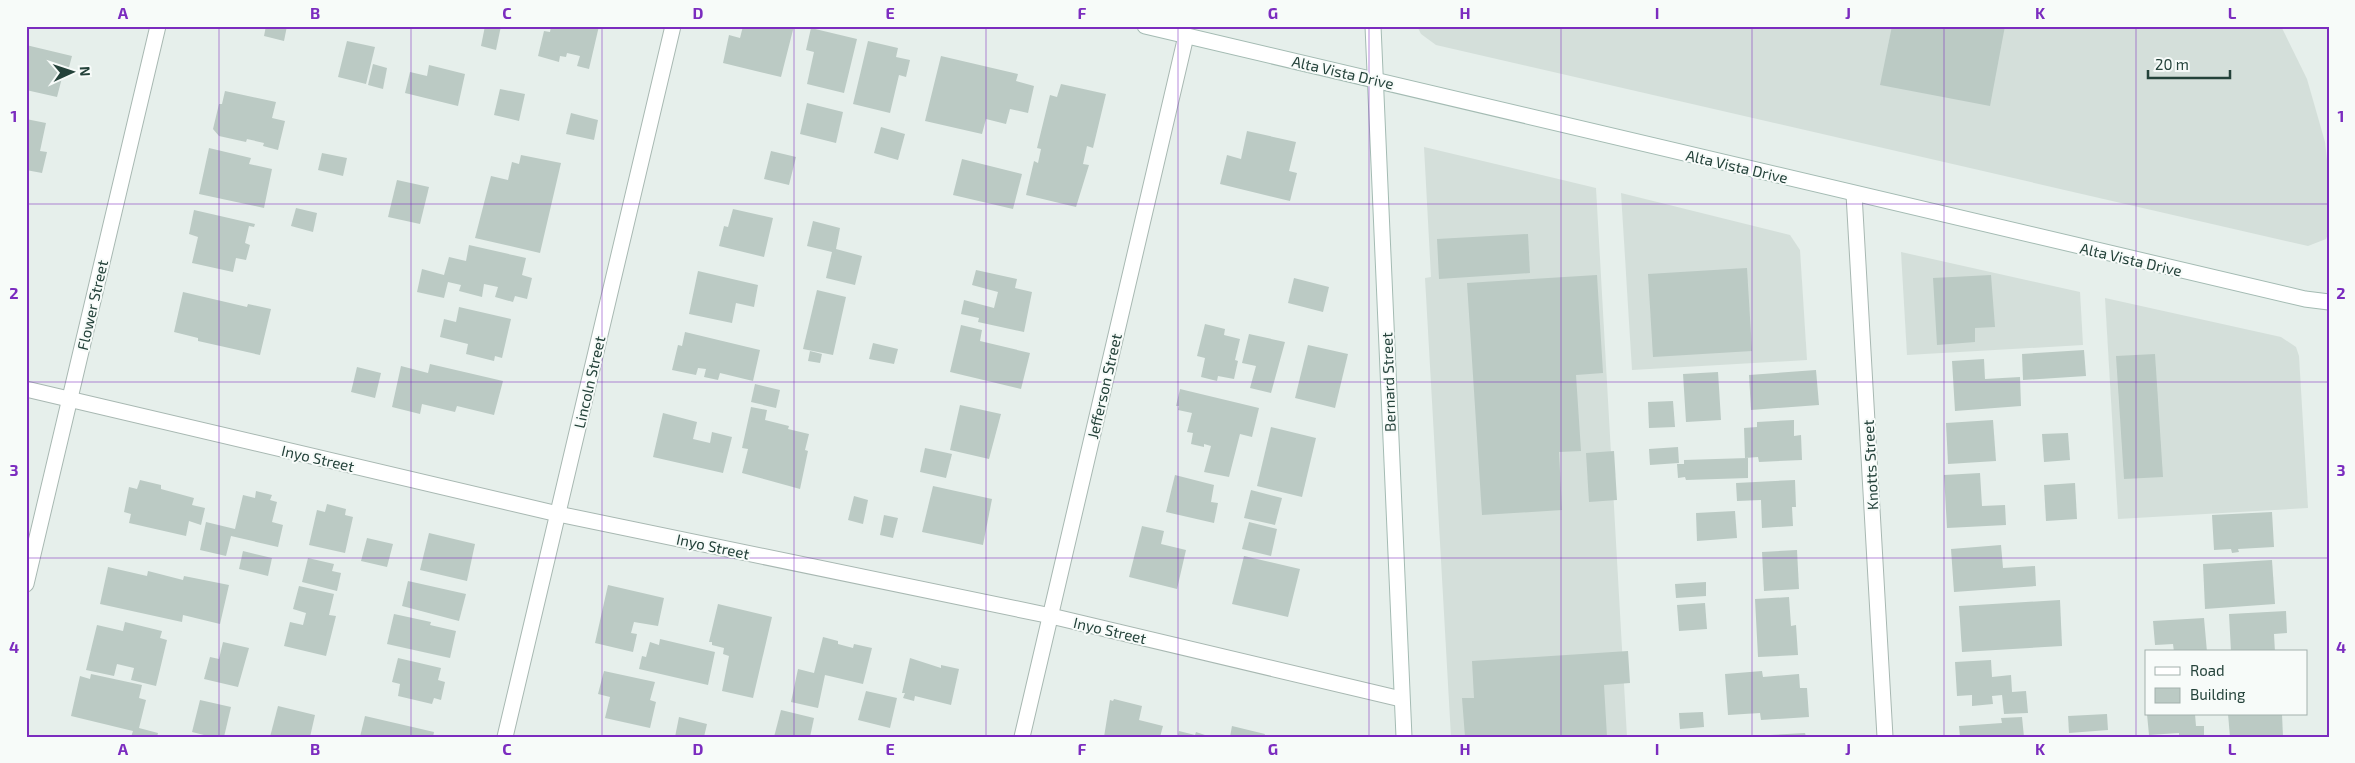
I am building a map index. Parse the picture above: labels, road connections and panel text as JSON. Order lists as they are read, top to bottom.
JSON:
{
  "streets": {
    "street": [
      "Alta Vista Drive",
      "Flower Street",
      "Lincoln Street",
      "Bernard Street",
      "Jefferson Street",
      "Inyo Street",
      "Knotts Street"
    ]
  },
  "crossings": [
    ["Alta Vista Drive", "Bernard Street"],
    ["Alta Vista Drive", "Jefferson Street"],
    ["Alta Vista Drive", "Knotts Street"],
    ["Flower Street", "Inyo Street"],
    ["Lincoln Street", "Inyo Street"],
    ["Bernard Street", "Inyo Street"],
    ["Jefferson Street", "Inyo Street"]
  ],
  "legend": ["Road", "Building"],
  "scale_bar": "20 m",
  "north": "right",
  "grid": {
    "columns": [
      "A",
      "B",
      "C",
      "D",
      "E",
      "F",
      "G",
      "H",
      "I",
      "J",
      "K",
      "L"
    ],
    "rows": [
      "1",
      "2",
      "3",
      "4"
    ]
  }
}
